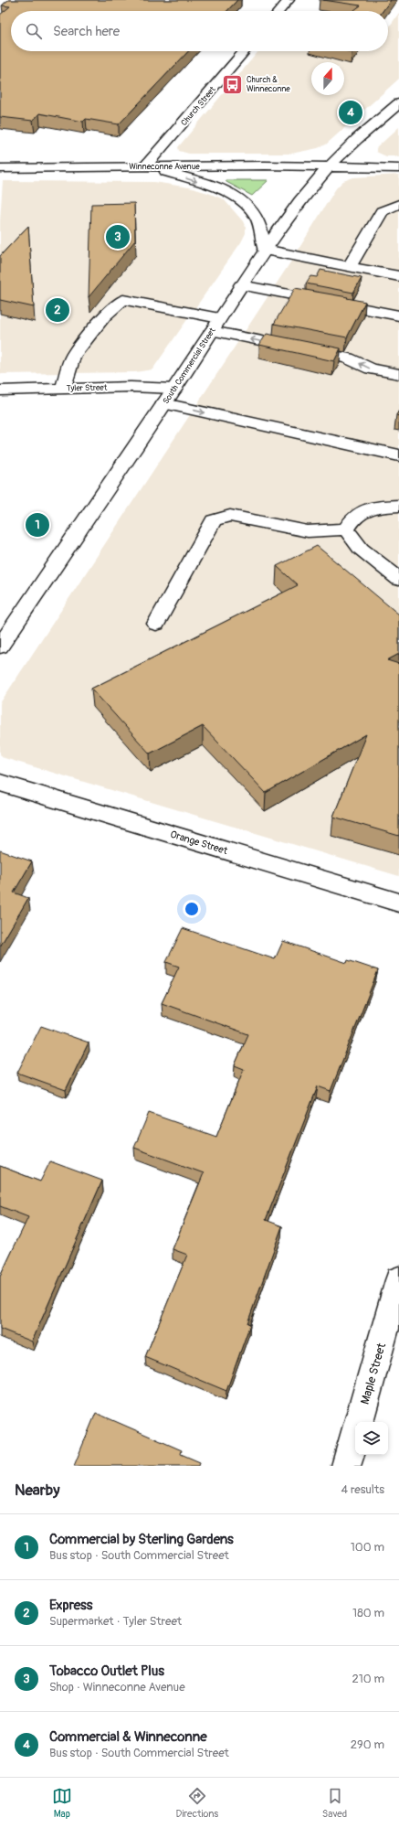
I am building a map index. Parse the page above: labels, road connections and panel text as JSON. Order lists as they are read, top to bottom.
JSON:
{
  "streets": {
    "main road": [
      "Church Street",
      "Winneconne Avenue",
      "South Commercial Street",
      "Tyler Street",
      "Orange Street",
      "Maple Street"
    ]
  },
  "crossings": [
    ["Church Street", "Winneconne Avenue"],
    ["Winneconne Avenue", "South Commercial Street"],
    ["South Commercial Street", "Tyler Street"]
  ],
  "places": {
    "bus stop": ["Church & Winneconne"]
  },
  "north": "top",
  "page": {
    "search": "Search here",
    "pins": [
      "4",
      "3",
      "2",
      "1"
    ],
    "heading": ["Nearby", "4 results"],
    "list": [
      {
        "mark": "1",
        "name": "Commercial by Sterling Gardens",
        "note": "Bus stop · South Commercial Street",
        "value": "100 m"
      },
      {
        "mark": "2",
        "name": "Express",
        "note": "Supermarket · Tyler Street",
        "value": "180 m"
      },
      {
        "mark": "3",
        "name": "Tobacco Outlet Plus",
        "note": "Shop · Winneconne Avenue",
        "value": "210 m"
      },
      {
        "mark": "4",
        "name": "Commercial & Winneconne",
        "note": "Bus stop · South Commercial Street",
        "value": "290 m"
      }
    ],
    "nav": ["Map", "Directions", "Saved"]
  }
}
